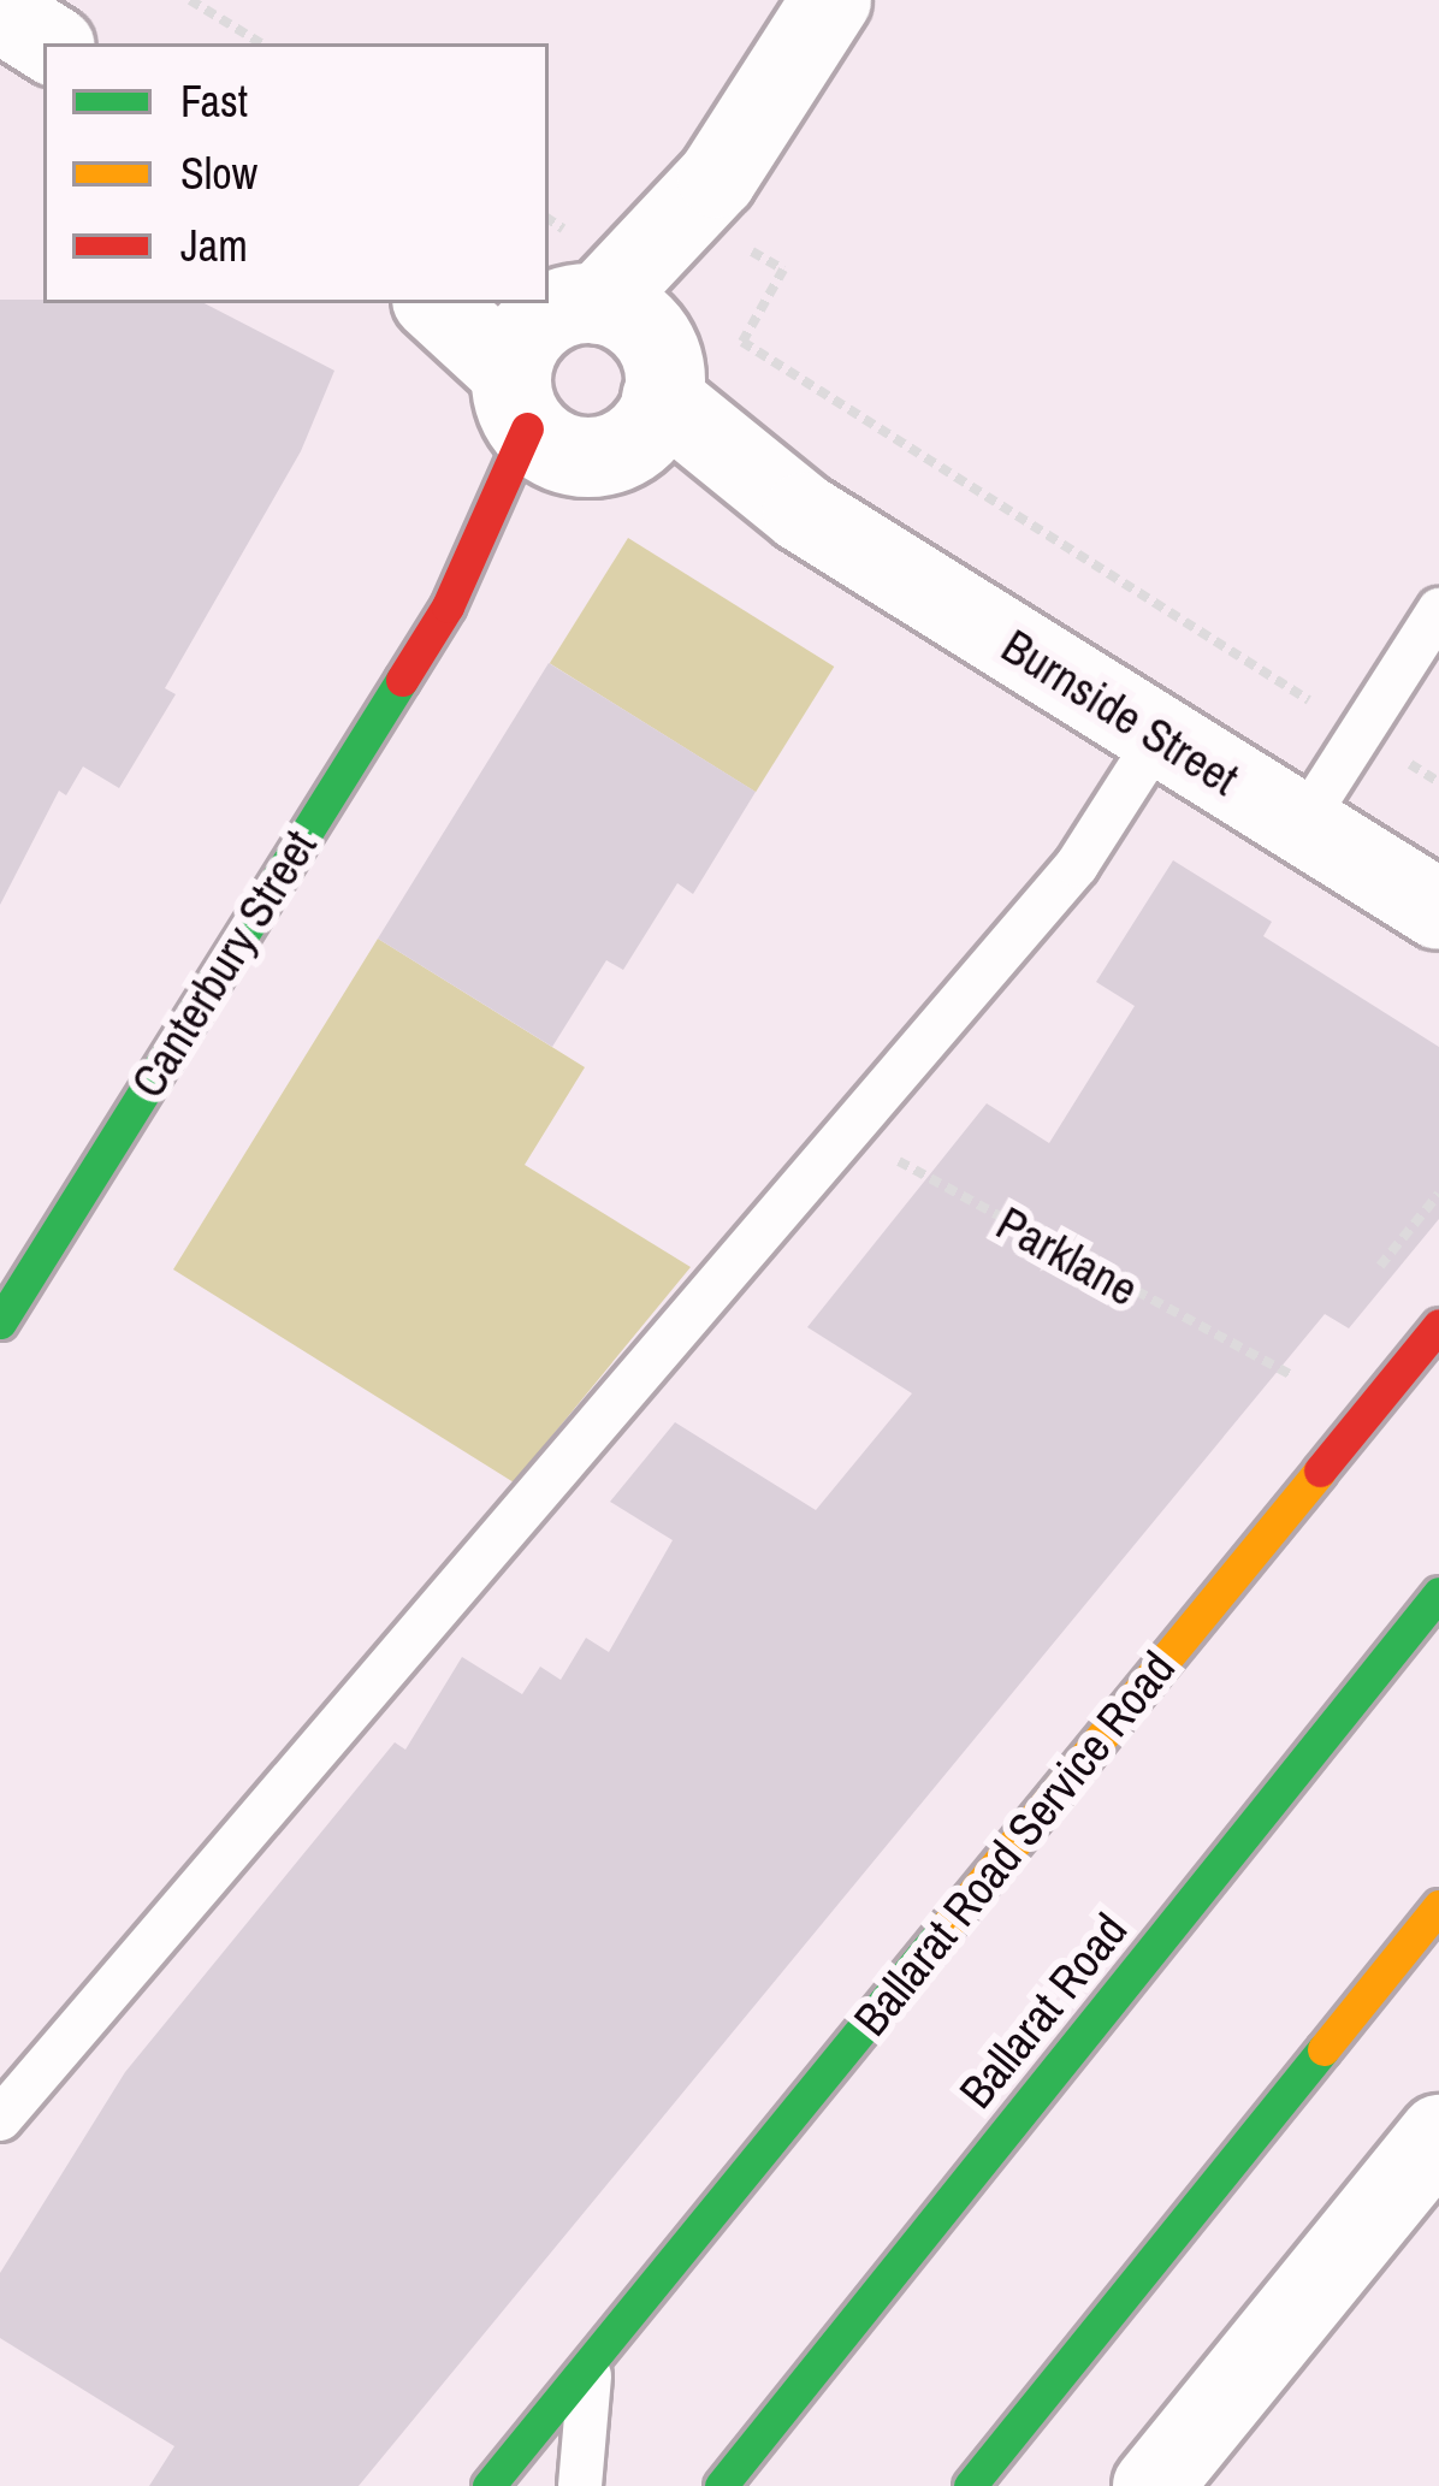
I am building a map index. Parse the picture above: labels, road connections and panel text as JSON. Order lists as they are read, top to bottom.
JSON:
{
  "streets": {
    "main road": ["Canterbury Street", "Ballarat Road Service Road", "Ballarat Road"],
    "street": ["Burnside Street"],
    "path": ["Parklane"]
  },
  "crossings": [
    ["Burnside Street", "Canterbury Street"]
  ],
  "legend": ["Fast", "Slow", "Jam"]
}
